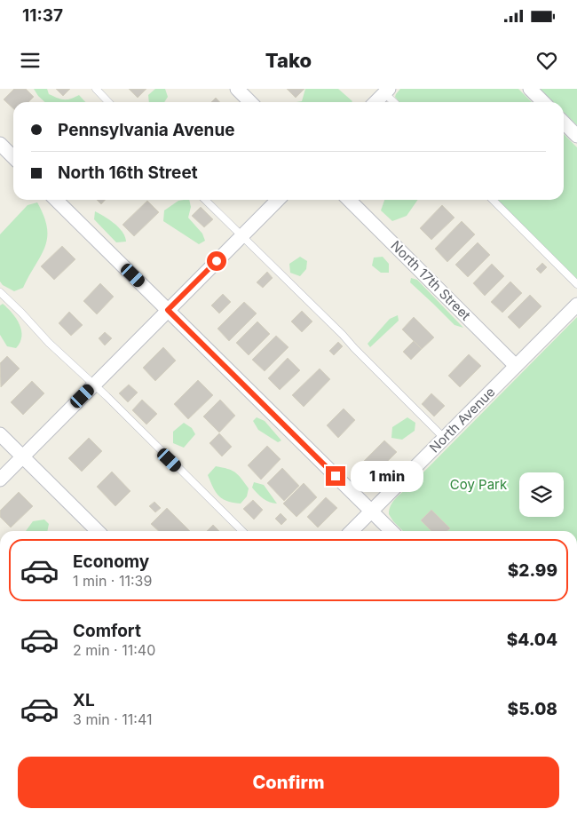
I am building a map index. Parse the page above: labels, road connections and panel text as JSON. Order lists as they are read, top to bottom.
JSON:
{
  "streets": {
    "street": ["North 17th Street", "North Avenue"]
  },
  "crossings": [
    ["North 17th Street", "North Avenue"]
  ],
  "parks": ["Coy Park"],
  "page": {
    "status": "11:37",
    "header": "Tako",
    "banner": ["Pennsylvania Avenue", "North 16th Street"],
    "bubble": "1 min",
    "list": [
      {
        "name": "Economy",
        "note": "1 min · 11:39",
        "value": "$2.99"
      },
      {
        "name": "Comfort",
        "note": "2 min · 11:40",
        "value": "$4.04"
      },
      {
        "name": "XL",
        "note": "3 min · 11:41",
        "value": "$5.08"
      }
    ],
    "buttons": "Confirm"
  }
}
